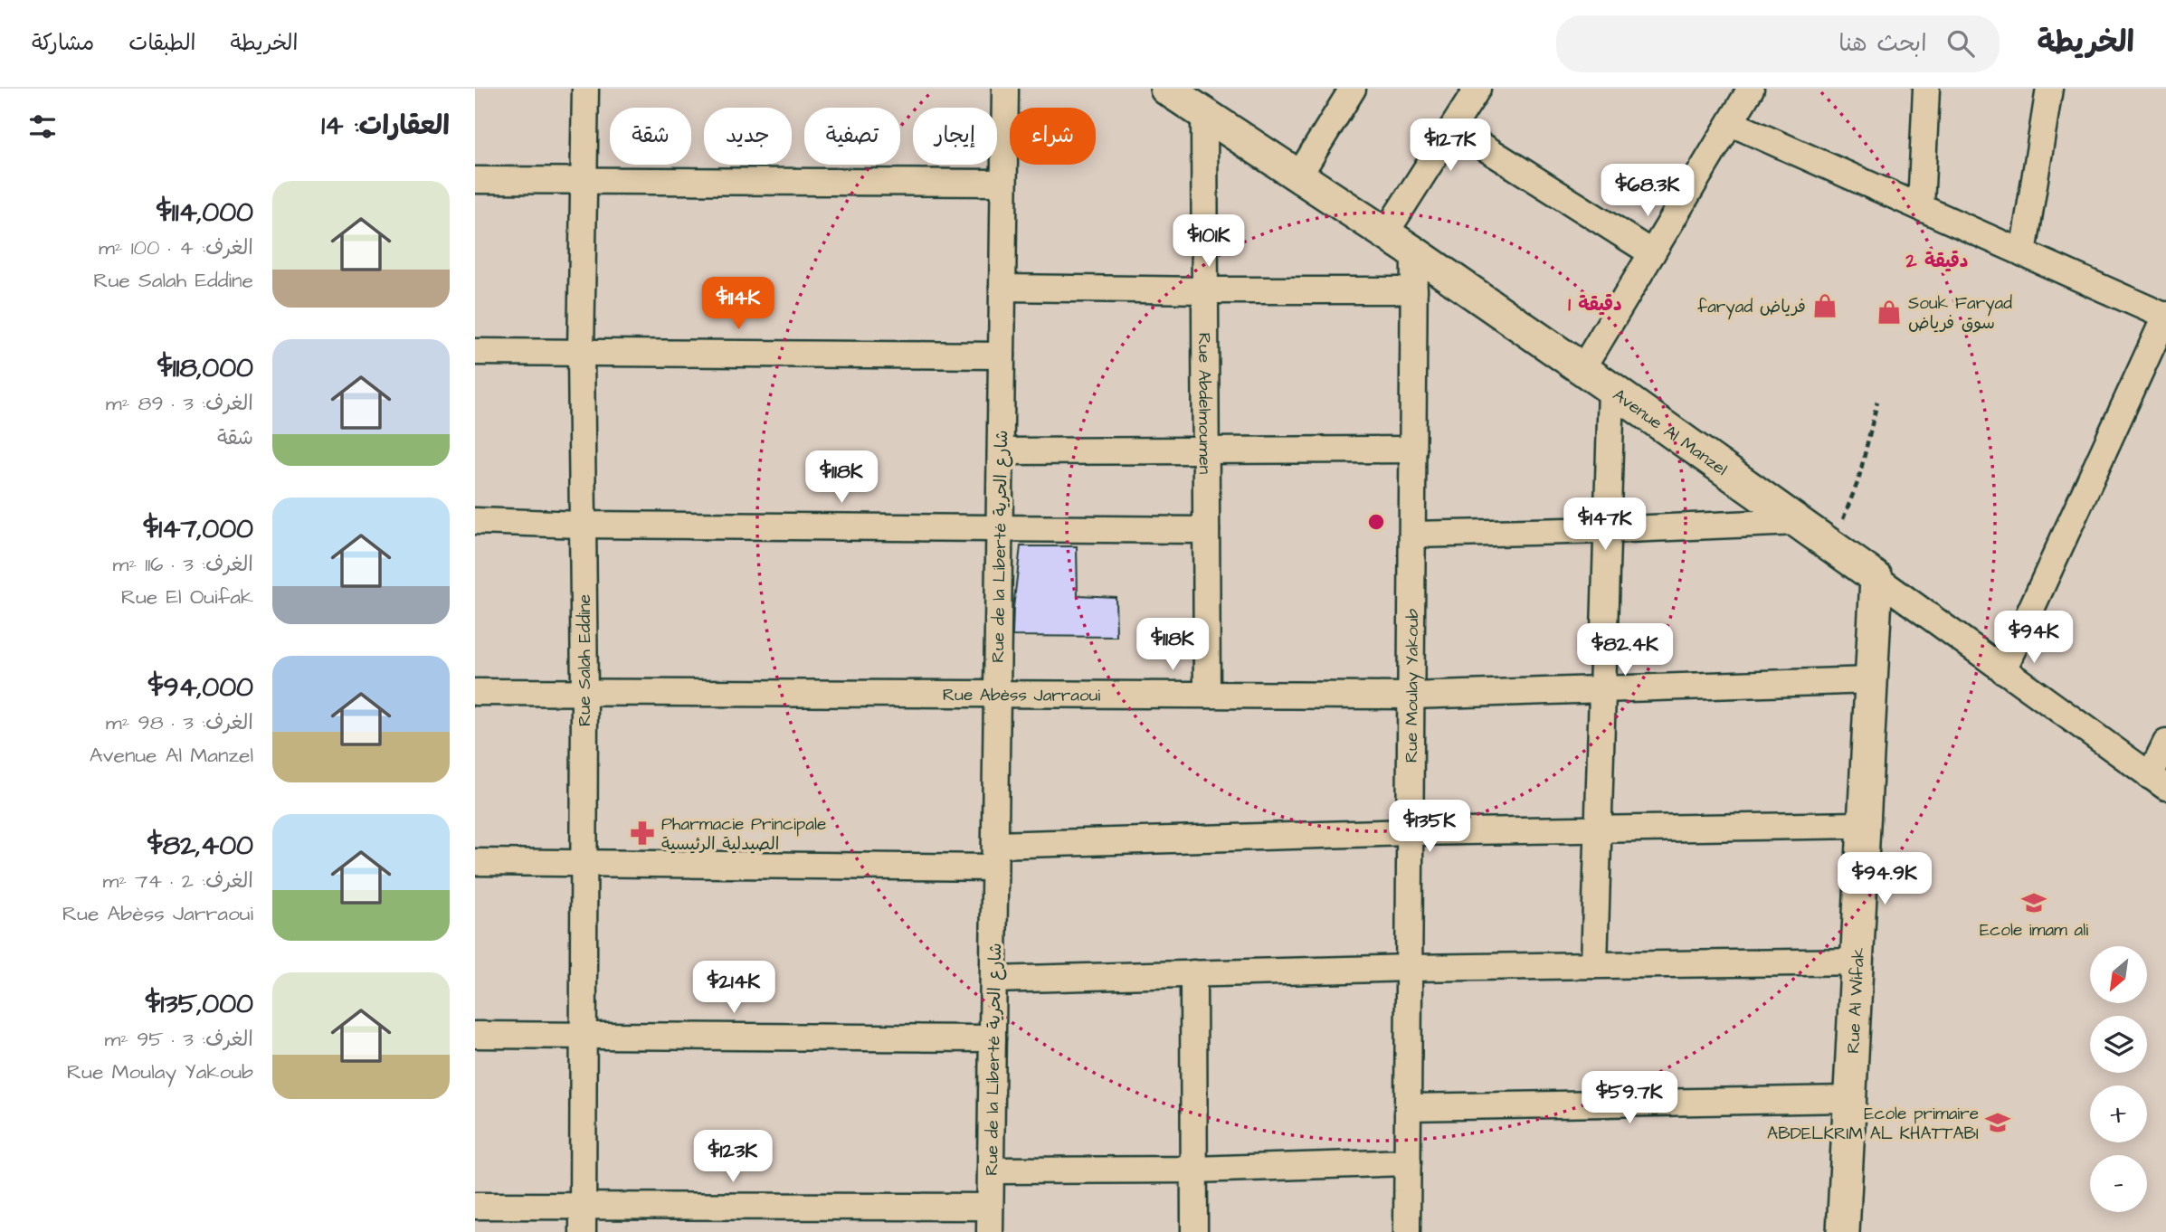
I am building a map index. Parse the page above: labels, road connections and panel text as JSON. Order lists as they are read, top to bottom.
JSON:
{
  "streets": {
    "street": [
      "Rue Abdelmoumen",
      "Avenue Al Manzel",
      "Rue de la Liberté شارع الحرية",
      "Rue Salah Eddine",
      "Rue Moulay Yakoub",
      "Rue Abèss Jarraoui",
      "Rue Al Wifak"
    ]
  },
  "crossings": [
    ["Rue Abdelmoumen", "Avenue Al Manzel"],
    ["Rue Abdelmoumen", "Rue Abèss Jarraoui"],
    ["Avenue Al Manzel", "Rue Moulay Yakoub"],
    ["Avenue Al Manzel", "Rue Al Wifak"],
    ["Rue de la Liberté شارع الحرية", "Rue Abèss Jarraoui"],
    ["Rue Salah Eddine", "Rue Abèss Jarraoui"],
    ["Rue Moulay Yakoub", "Rue Abèss Jarraoui"],
    ["Rue Abèss Jarraoui", "Rue Al Wifak"]
  ],
  "places": {
    "shop": ["faryad فرياض", "Souk Faryad سوق فرياض"],
    "pharmacy": ["Pharmacie Principale الصيدلية الرئيسية"],
    "school or university": ["Ecole imam ali", "Ecole primaire ABDELKRIM AL KHATTABI"]
  },
  "north": "bottom left",
  "page": {
    "header": "الخريطة",
    "search": "ابحث هنا",
    "nav": ["الخريطة", "الطبقات", "مشاركة"],
    "heading": "العقارات: 14",
    "chip": [
      "شراء",
      "إيجار",
      "تصفية",
      "جديد",
      "شقة"
    ],
    "price": [
      "$127K",
      "$68.3K",
      "$101K",
      "$114K",
      "$118K",
      "$147K",
      "$94K",
      "$118K",
      "$82.4K",
      "$135K",
      "$94.9K",
      "$214K",
      "$59.7K",
      "$123K"
    ],
    "list": [
      {
        "name": "$114,000",
        "note": "الغرف: 4 · 100 m² · Rue Salah Eddine"
      },
      {
        "name": "$118,000",
        "note": "الغرف: 3 · 89 m² · شقة"
      },
      {
        "name": "$147,000",
        "note": "الغرف: 3 · 116 m² · Rue El Ouifak"
      },
      {
        "name": "$94,000",
        "note": "الغرف: 3 · 98 m² · Avenue Al Manzel"
      },
      {
        "name": "$82,400",
        "note": "الغرف: 2 · 74 m² · Rue Abèss Jarraoui"
      },
      {
        "name": "$135,000",
        "note": "الغرف: 3 · 95 m² · Rue Moulay Yakoub"
      }
    ],
    "map_buttons": ["+", "−"]
  },
  "rings": ["2 دقيقة", "1 دقيقة"]
}
